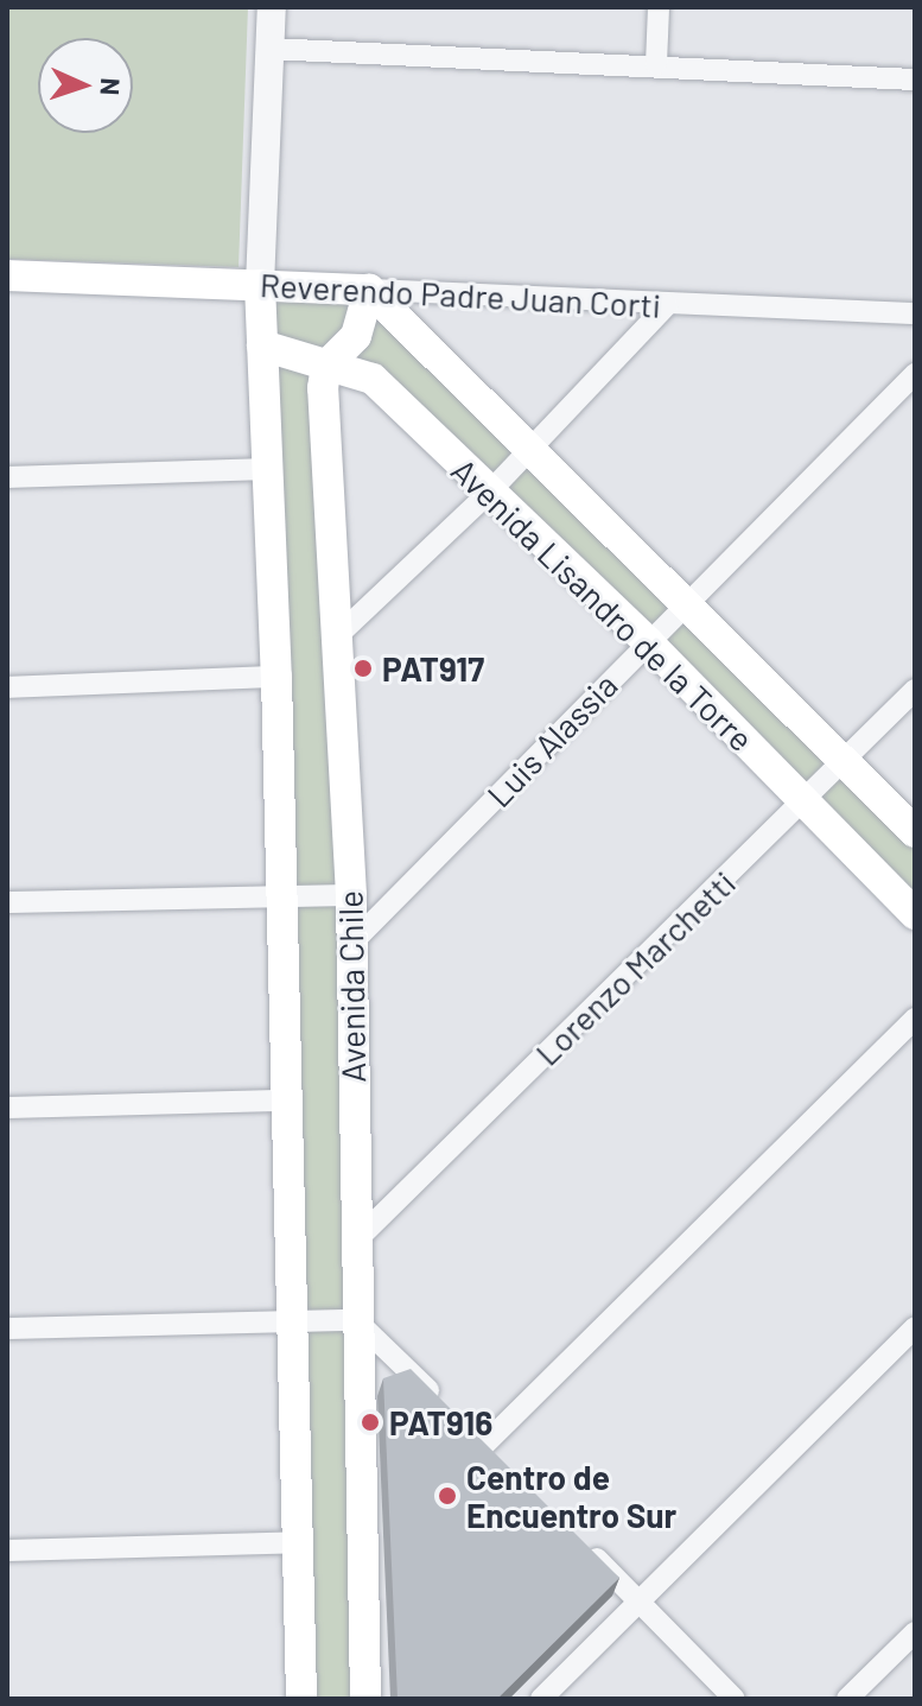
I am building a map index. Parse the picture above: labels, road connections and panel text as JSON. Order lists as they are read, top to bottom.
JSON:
{
  "streets": {
    "main road": ["Reverendo Padre Juan Corti", "Avenida Lisandro de la Torre", "Avenida Chile"],
    "street": ["Luis Alassia", "Lorenzo Marchetti"]
  },
  "crossings": [
    ["Reverendo Padre Juan Corti", "Avenida Lisandro de la Torre"],
    ["Reverendo Padre Juan Corti", "Avenida Chile"],
    ["Avenida Lisandro de la Torre", "Luis Alassia"],
    ["Avenida Lisandro de la Torre", "Lorenzo Marchetti"],
    ["Avenida Lisandro de la Torre", "Avenida Chile"],
    ["Luis Alassia", "Avenida Chile"],
    ["Lorenzo Marchetti", "Avenida Chile"]
  ],
  "places": ["PAT917", "PAT916", "Centro de Encuentro Sur"],
  "north": "right"
}
